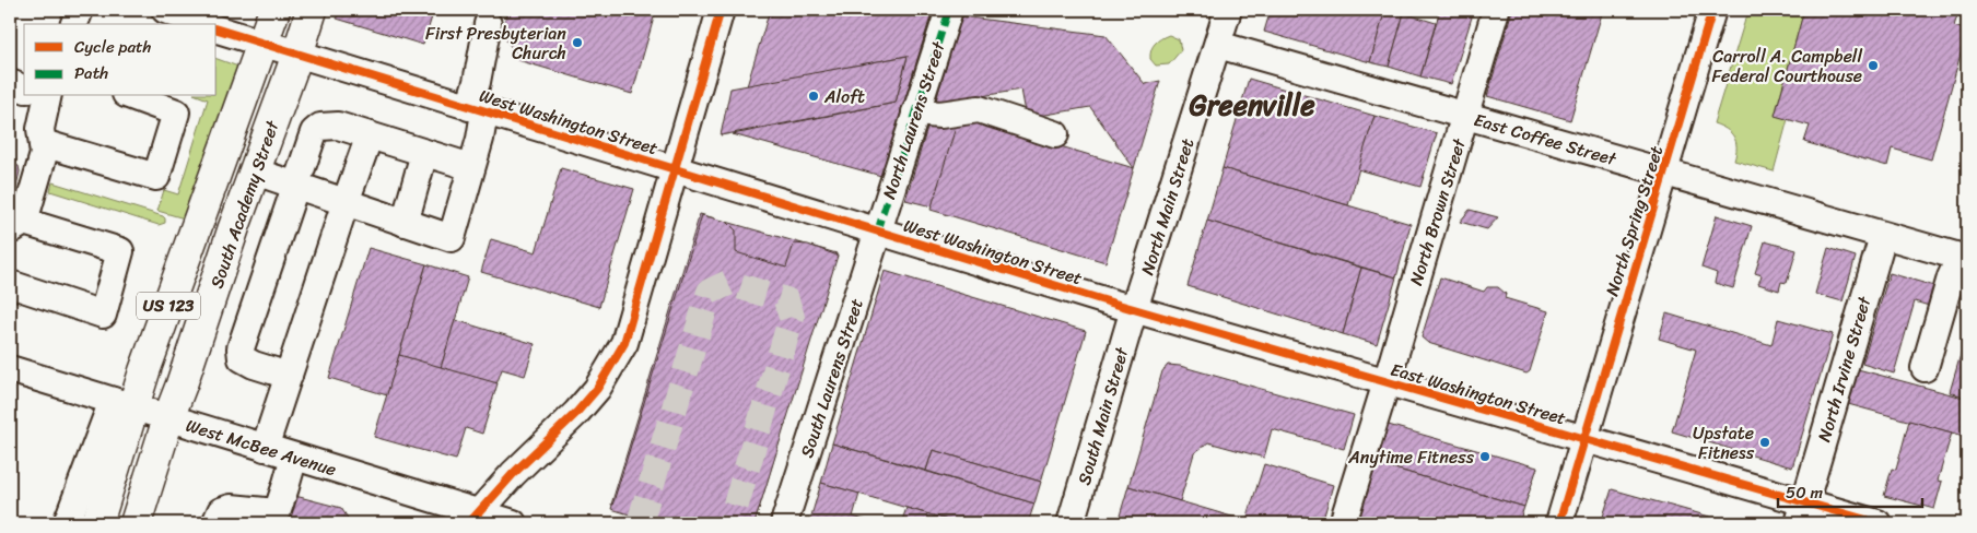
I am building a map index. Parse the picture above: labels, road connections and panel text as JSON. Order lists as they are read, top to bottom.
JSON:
{
  "streets": {
    "highway": ["South Academy Street", "US 123"],
    "street": [
      "North Laurens Street",
      "West Washington Street",
      "East Coffee Street",
      "North Main Street",
      "North Brown Street",
      "North Spring Street",
      "North Irvine Street",
      "South Laurens Street",
      "East Washington Street",
      "South Main Street",
      "West McBee Avenue"
    ]
  },
  "crossings": [
    ["North Laurens Street", "West Washington Street"],
    ["North Laurens Street", "South Laurens Street"],
    ["West Washington Street", "South Academy Street"],
    ["West Washington Street", "North Main Street"],
    ["West Washington Street", "US 123"],
    ["West Washington Street", "South Laurens Street"],
    ["West Washington Street", "East Washington Street"],
    ["West Washington Street", "South Main Street"],
    ["East Coffee Street", "North Main Street"],
    ["East Coffee Street", "North Brown Street"],
    ["East Coffee Street", "North Spring Street"],
    ["East Coffee Street", "North Irvine Street"],
    ["South Academy Street", "US 123"],
    ["South Academy Street", "West McBee Avenue"],
    ["North Main Street", "East Washington Street"],
    ["North Main Street", "South Main Street"],
    ["North Brown Street", "East Washington Street"],
    ["North Spring Street", "East Washington Street"],
    ["North Irvine Street", "East Washington Street"],
    ["East Washington Street", "South Main Street"]
  ],
  "districts": ["Greenville"],
  "places": [
    "First Presbyterian Church",
    "Carroll A. Campbell Federal Courthouse",
    "Aloft",
    "Upstate Fitness",
    "Anytime Fitness"
  ],
  "legend": ["Cycle path", "Path"],
  "scale_bar": "50 m"
}
